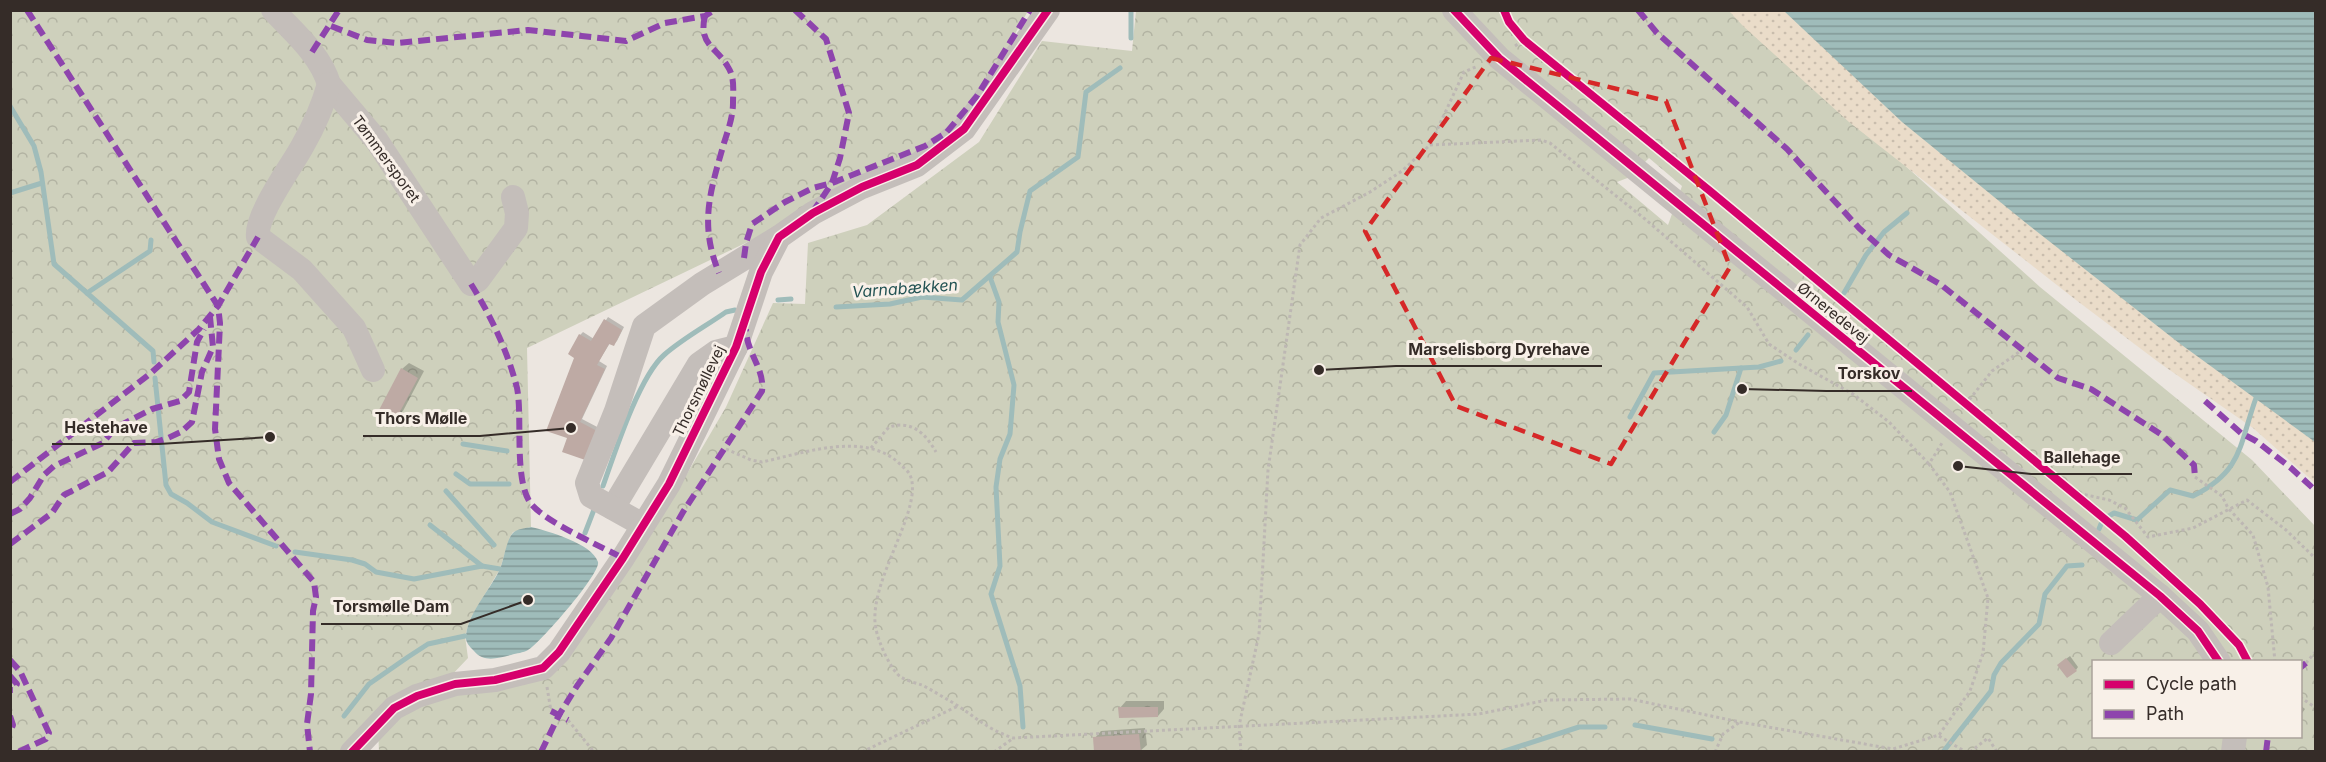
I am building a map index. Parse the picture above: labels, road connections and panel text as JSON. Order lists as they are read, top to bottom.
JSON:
{
  "streets": {
    "street": ["Tømmersporet", "Ørneredevej", "Thorsmøllevej"]
  },
  "water": ["Varnabækken"],
  "places": [
    "Marselisborg Dyrehave",
    "Torskov",
    "Thors Mølle",
    "Hestehave",
    "Ballehage",
    "Torsmølle Dam"
  ],
  "legend": ["Cycle path", "Path"]
}
